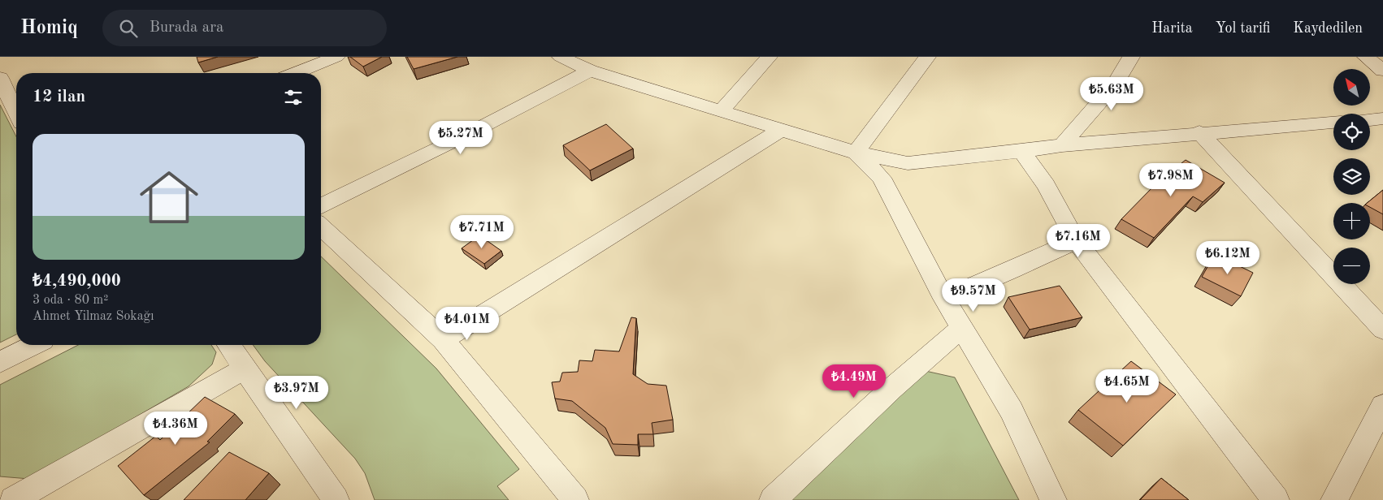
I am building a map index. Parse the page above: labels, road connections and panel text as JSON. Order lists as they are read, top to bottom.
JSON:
{
  "north": "top left",
  "page": {
    "header": "Homiq",
    "search": "Burada ara",
    "nav": ["Harita", "Yol tarifi", "Kaydedilen"],
    "map_buttons": ["+", "−"],
    "heading": "12 ilan",
    "price": [
      "₺5.63M",
      "₺5.27M",
      "₺7.98M",
      "₺7.71M",
      "₺7.16M",
      "₺6.12M",
      "₺9.57M",
      "₺4.01M",
      "₺4.49M",
      "₺4.65M",
      "₺3.97M",
      "₺4.36M"
    ],
    "list": [
      {
        "name": "₺4,490,000",
        "note": "3 oda · 80 m² · Ahmet Yilmaz Sokağı"
      }
    ]
  }
}
